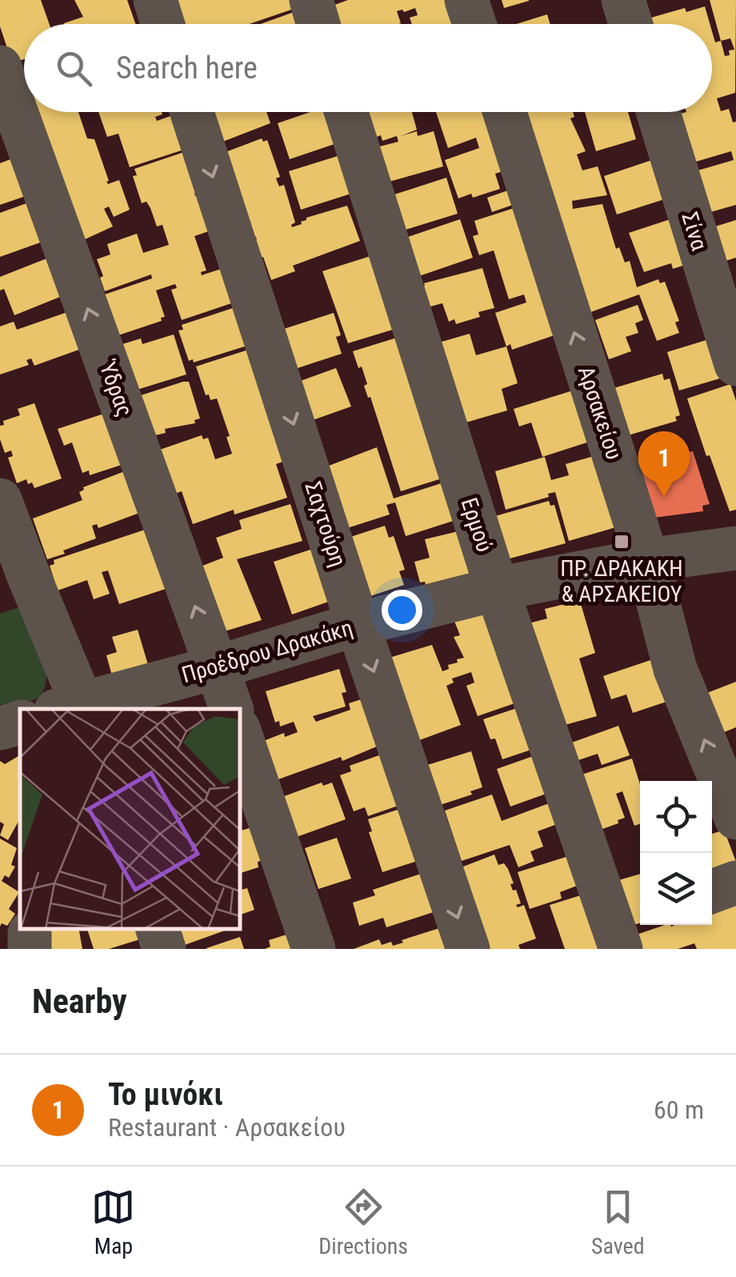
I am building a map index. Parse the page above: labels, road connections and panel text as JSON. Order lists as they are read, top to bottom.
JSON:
{
  "streets": {
    "street": [
      "Σίνα",
      "Ύδρας",
      "Αρσακείου",
      "Σαχτούρη",
      "Ερμού",
      "Προέδρου Δρακάκη"
    ]
  },
  "crossings": [
    ["Ύδρας", "Προέδρου Δρακάκη"],
    ["Αρσακείου", "Προέδρου Δρακάκη"],
    ["Σαχτούρη", "Προέδρου Δρακάκη"],
    ["Ερμού", "Προέδρου Δρακάκη"]
  ],
  "one_way": ["Αρσακείου"],
  "places": {
    "transit": ["ΠΡ. ΔΡΑΚΑΚΗ & ΑΡΣΑΚΕΙΟΥ"]
  },
  "page": {
    "search": "Search here",
    "pins": "1",
    "heading": "Nearby",
    "list": [
      {
        "mark": "1",
        "name": "Το μινόκι",
        "note": "Restaurant · Αρσακείου",
        "value": "60 m"
      }
    ],
    "nav": ["Map", "Directions", "Saved"]
  }
}
